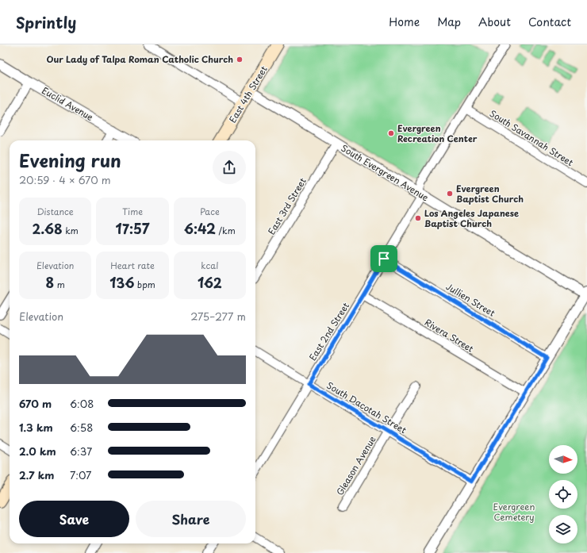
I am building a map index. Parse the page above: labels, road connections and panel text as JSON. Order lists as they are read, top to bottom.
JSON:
{
  "streets": {
    "main road": ["East 4th Street"],
    "street": [
      "Euclid Avenue",
      "South Savannah Street",
      "South Evergreen Avenue",
      "East 3rd Street",
      "Jullien Street",
      "East 2nd Street",
      "Rivera Street",
      "South Dacotah Street",
      "Gleason Avenue"
    ]
  },
  "crossings": [
    ["East 4th Street", "South Evergreen Avenue"],
    ["South Savannah Street", "East 2nd Street"],
    ["South Evergreen Avenue", "East 3rd Street"],
    ["South Evergreen Avenue", "East 2nd Street"],
    ["Jullien Street", "East 2nd Street"],
    ["East 2nd Street", "Rivera Street"],
    ["East 2nd Street", "South Dacotah Street"],
    ["South Dacotah Street", "Gleason Avenue"]
  ],
  "parks": ["Evergreen Cemetery"],
  "places": [
    "Our Lady of Talpa Roman Catholic Church",
    "Evergreen Recreation Center",
    "Evergreen Baptist Church",
    "Los Angeles Japanese Baptist Church"
  ],
  "north": "right",
  "page": {
    "header": "Sprintly",
    "nav": [
      "Home",
      "Map",
      "About",
      "Contact"
    ],
    "heading": ["Evening run", "20:59 · 4 × 670 m"],
    "stats": [
      ["Distance", "2.68 km"],
      ["Time", "17:57"],
      ["Pace", "6:42 /km"],
      ["Elevation", "8 m"],
      ["Heart rate", "136 bpm"],
      ["kcal", "162"]
    ],
    "chart": ["Elevation", "275–277 m"],
    "list": [
      {
        "name": "670 m",
        "note": "6:08"
      },
      {
        "name": "1.3 km",
        "note": "6:58"
      },
      {
        "name": "2.0 km",
        "note": "6:37"
      },
      {
        "name": "2.7 km",
        "note": "7:07"
      }
    ],
    "buttons": ["Save", "Share"]
  }
}
